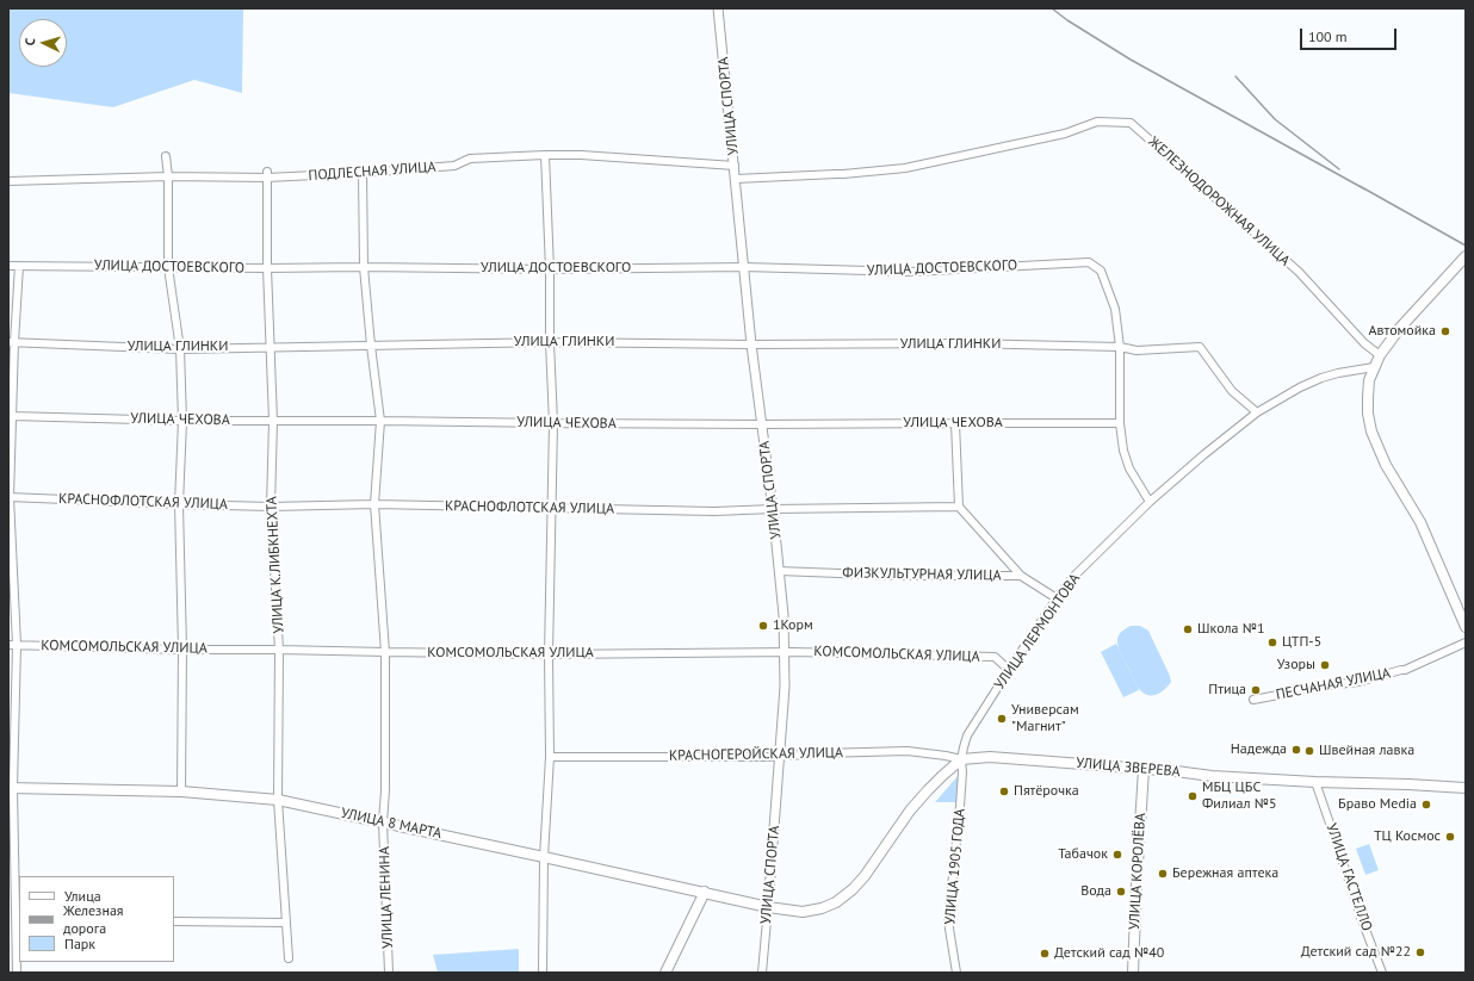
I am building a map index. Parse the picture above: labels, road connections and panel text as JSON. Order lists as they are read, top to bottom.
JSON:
{
  "streets": {
    "main road": ["УЛИЦА ЗВЕРЕВА", "УЛИЦА 8 МАРТА", "УЛИЦА КОРОЛЁВА"],
    "street": [
      "УЛИЦА СПОРТА",
      "ПОДЛЕСНАЯ УЛИЦА",
      "ЖЕЛЕЗНОДОРОЖНАЯ УЛИЦА",
      "УЛИЦА ДОСТОЕВСКОГО",
      "УЛИЦА ГЛИНКИ",
      "УЛИЦА ЧЕХОВА",
      "КРАСНОФЛОТСКАЯ УЛИЦА",
      "УЛИЦА К.ЛИБКНЕХТА",
      "ФИЗКУЛЬТУРНАЯ УЛИЦА",
      "УЛИЦА ЛЕРМОНТОВА",
      "КОМСОМОЛЬСКАЯ УЛИЦА",
      "ПЕСЧАНАЯ УЛИЦА",
      "КРАСНОГЕРОЙСКАЯ УЛИЦА",
      "УЛИЦА 1905 ГОДА",
      "УЛИЦА ГАСТЕЛЛО",
      "УЛИЦА ЛЕНИНА"
    ]
  },
  "crossings": [
    ["УЛИЦА СПОРТА", "ПОДЛЕСНАЯ УЛИЦА"],
    ["УЛИЦА СПОРТА", "ЖЕЛЕЗНОДОРОЖНАЯ УЛИЦА"],
    ["УЛИЦА СПОРТА", "УЛИЦА ДОСТОЕВСКОГО"],
    ["УЛИЦА СПОРТА", "УЛИЦА ГЛИНКИ"],
    ["УЛИЦА СПОРТА", "УЛИЦА ЧЕХОВА"],
    ["УЛИЦА СПОРТА", "КРАСНОФЛОТСКАЯ УЛИЦА"],
    ["УЛИЦА СПОРТА", "ФИЗКУЛЬТУРНАЯ УЛИЦА"],
    ["УЛИЦА СПОРТА", "КОМСОМОЛЬСКАЯ УЛИЦА"],
    ["УЛИЦА СПОРТА", "КРАСНОГЕРОЙСКАЯ УЛИЦА"],
    ["УЛИЦА СПОРТА", "УЛИЦА 8 МАРТА"],
    ["ПОДЛЕСНАЯ УЛИЦА", "УЛИЦА К.ЛИБКНЕХТА"],
    ["ПОДЛЕСНАЯ УЛИЦА", "УЛИЦА ЛЕНИНА"],
    ["УЛИЦА ДОСТОЕВСКОГО", "УЛИЦА ГЛИНКИ"],
    ["УЛИЦА ДОСТОЕВСКОГО", "УЛИЦА К.ЛИБКНЕХТА"],
    ["УЛИЦА ДОСТОЕВСКОГО", "УЛИЦА ЛЕНИНА"],
    ["УЛИЦА ГЛИНКИ", "УЛИЦА К.ЛИБКНЕХТА"],
    ["УЛИЦА ГЛИНКИ", "УЛИЦА ЛЕРМОНТОВА"],
    ["УЛИЦА ГЛИНКИ", "УЛИЦА ЛЕНИНА"],
    ["УЛИЦА ЧЕХОВА", "УЛИЦА К.ЛИБКНЕХТА"],
    ["УЛИЦА ЧЕХОВА", "УЛИЦА ЛЕНИНА"],
    ["КРАСНОФЛОТСКАЯ УЛИЦА", "УЛИЦА К.ЛИБКНЕХТА"],
    ["КРАСНОФЛОТСКАЯ УЛИЦА", "УЛИЦА ЛЕНИНА"],
    ["УЛИЦА К.ЛИБКНЕХТА", "КОМСОМОЛЬСКАЯ УЛИЦА"],
    ["УЛИЦА К.ЛИБКНЕХТА", "УЛИЦА 8 МАРТА"],
    ["ФИЗКУЛЬТУРНАЯ УЛИЦА", "УЛИЦА ЛЕРМОНТОВА"],
    ["УЛИЦА ЛЕРМОНТОВА", "КОМСОМОЛЬСКАЯ УЛИЦА"],
    ["УЛИЦА ЛЕРМОНТОВА", "КРАСНОГЕРОЙСКАЯ УЛИЦА"],
    ["УЛИЦА ЛЕРМОНТОВА", "УЛИЦА ЗВЕРЕВА"],
    ["УЛИЦА ЛЕРМОНТОВА", "УЛИЦА 1905 ГОДА"],
    ["КОМСОМОЛЬСКАЯ УЛИЦА", "УЛИЦА ЛЕНИНА"],
    ["КРАСНОГЕРОЙСКАЯ УЛИЦА", "УЛИЦА ЗВЕРЕВА"],
    ["КРАСНОГЕРОЙСКАЯ УЛИЦА", "УЛИЦА 1905 ГОДА"],
    ["УЛИЦА ЗВЕРЕВА", "УЛИЦА 1905 ГОДА"],
    ["УЛИЦА ЗВЕРЕВА", "УЛИЦА КОРОЛЁВА"],
    ["УЛИЦА ЗВЕРЕВА", "УЛИЦА ГАСТЕЛЛО"],
    ["УЛИЦА 8 МАРТА", "УЛИЦА ЛЕНИНА"]
  ],
  "places": [
    "Автомойка",
    "1Корм",
    "Школа №1",
    "ЦТП-5",
    "Узоры",
    "Птица",
    "Универсам \"Магнит\"",
    "Надежда",
    "Швейная лавка",
    "Пятёрочка",
    "МБЦ ЦБС Филиал №5",
    "Браво Media",
    "ТЦ Космос",
    "Табачок",
    "Бережная аптека",
    "Вода",
    "Детский сад №22",
    "Детский сад №40"
  ],
  "legend": ["Улица", "Железная дорога", "Парк"],
  "scale_bar": "100 m",
  "north": "left"
}
